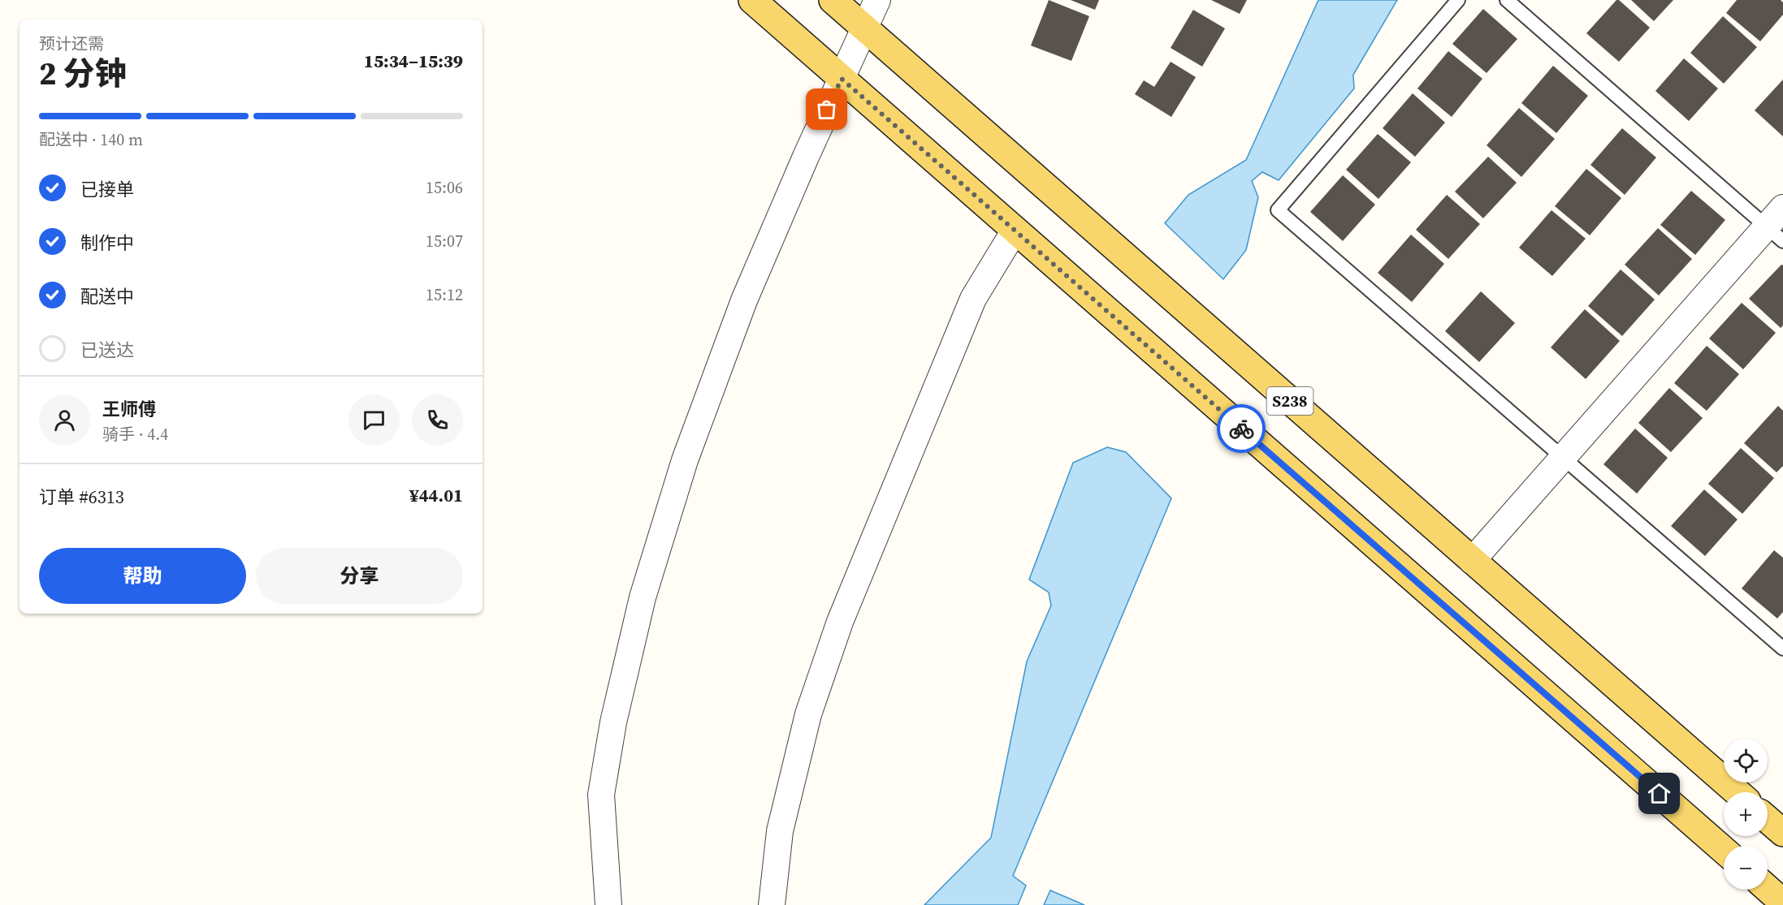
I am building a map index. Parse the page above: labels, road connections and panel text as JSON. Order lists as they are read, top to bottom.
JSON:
{
  "streets": {
    "main road": ["S238"]
  },
  "page": {
    "heading": ["2 分钟", "预计还需", "15:34–15:39"],
    "panel": [
      "王师傅",
      "骑手 · 4.4",
      "订单 #6313",
      "¥44.01"
    ],
    "bar": "配送中 · 140 m",
    "list": [
      ["已接单", "15:06"],
      ["制作中", "15:07"],
      ["配送中", "15:12"],
      "已送达"
    ],
    "buttons": ["帮助", "分享"],
    "map_buttons": ["+", "−"]
  }
}
